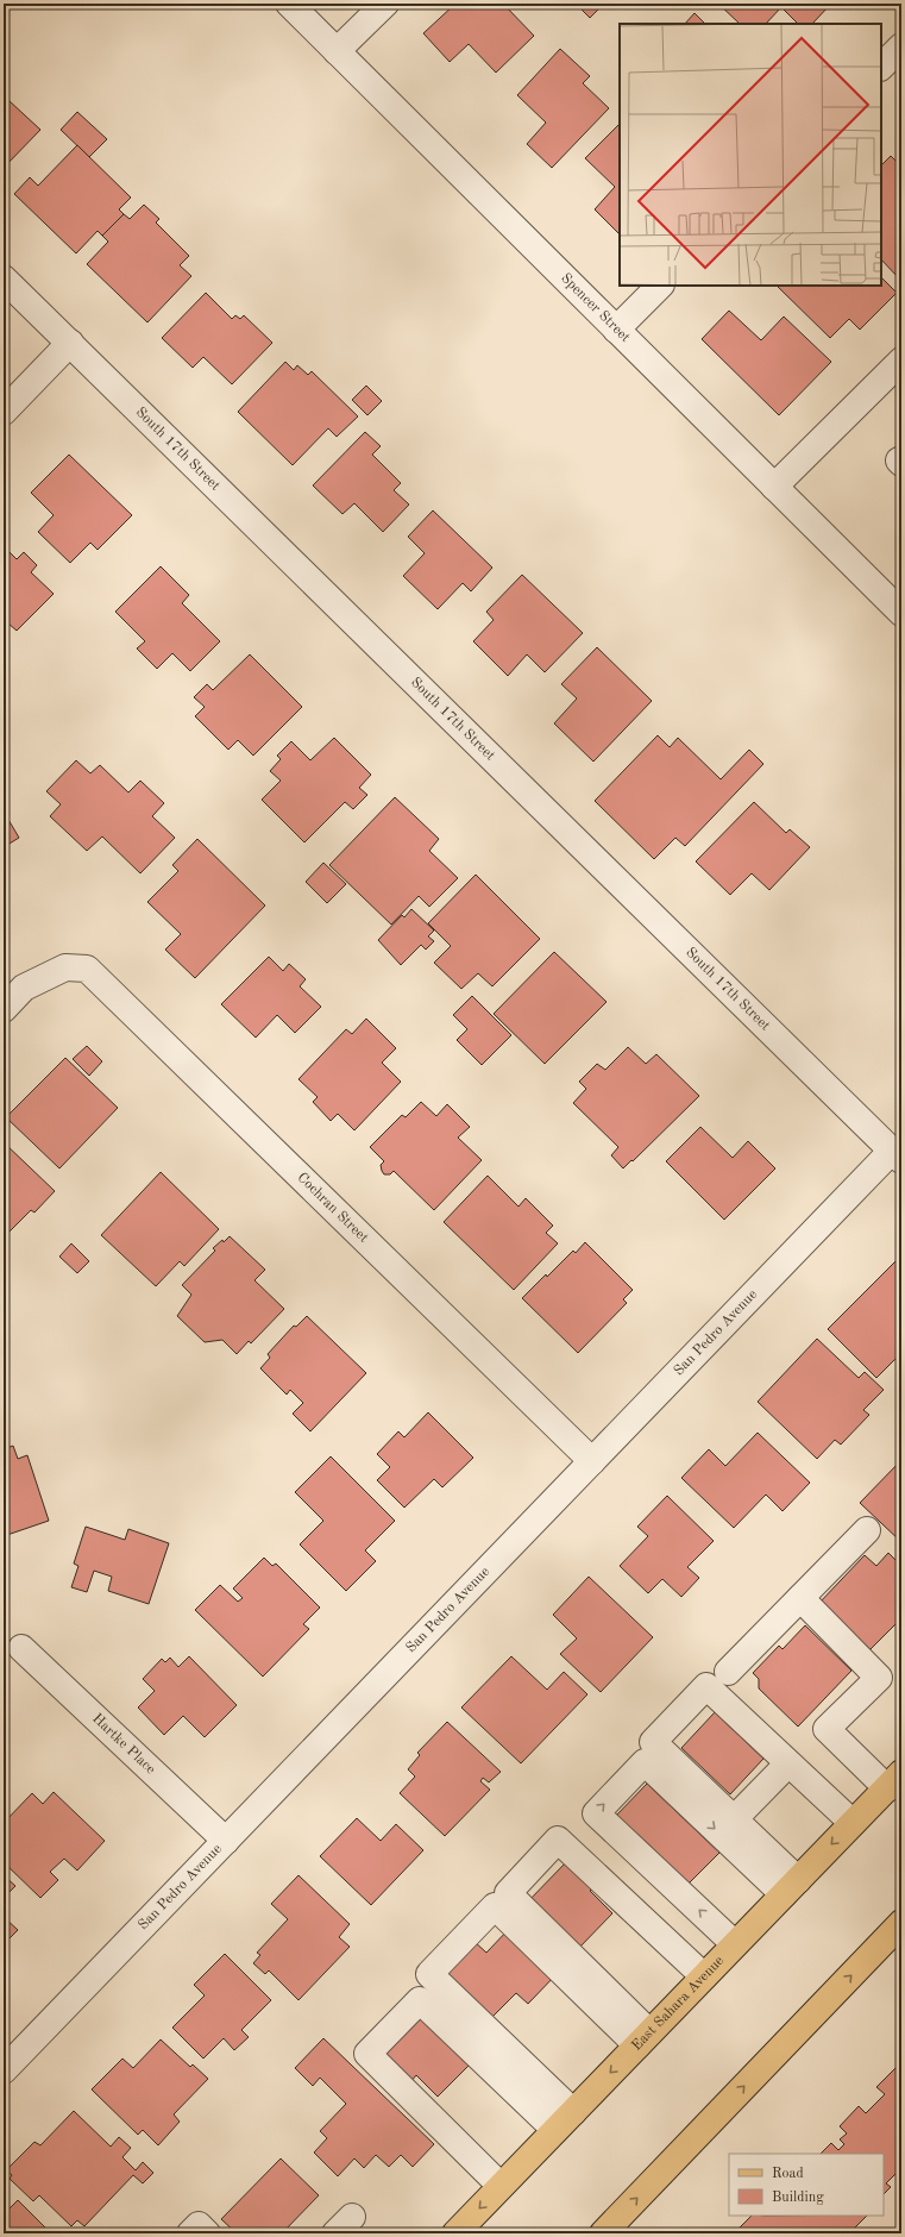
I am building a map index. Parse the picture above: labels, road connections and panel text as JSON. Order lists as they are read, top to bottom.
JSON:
{
  "streets": {
    "main road": ["East Sahara Avenue"],
    "street": [
      "Spencer Street",
      "South 17th Street",
      "Cochran Street",
      "San Pedro Avenue",
      "Hartke Place"
    ]
  },
  "crossings": [
    ["South 17th Street", "San Pedro Avenue"],
    ["Cochran Street", "San Pedro Avenue"],
    ["San Pedro Avenue", "Hartke Place"]
  ],
  "legend": ["Road", "Building"]
}
